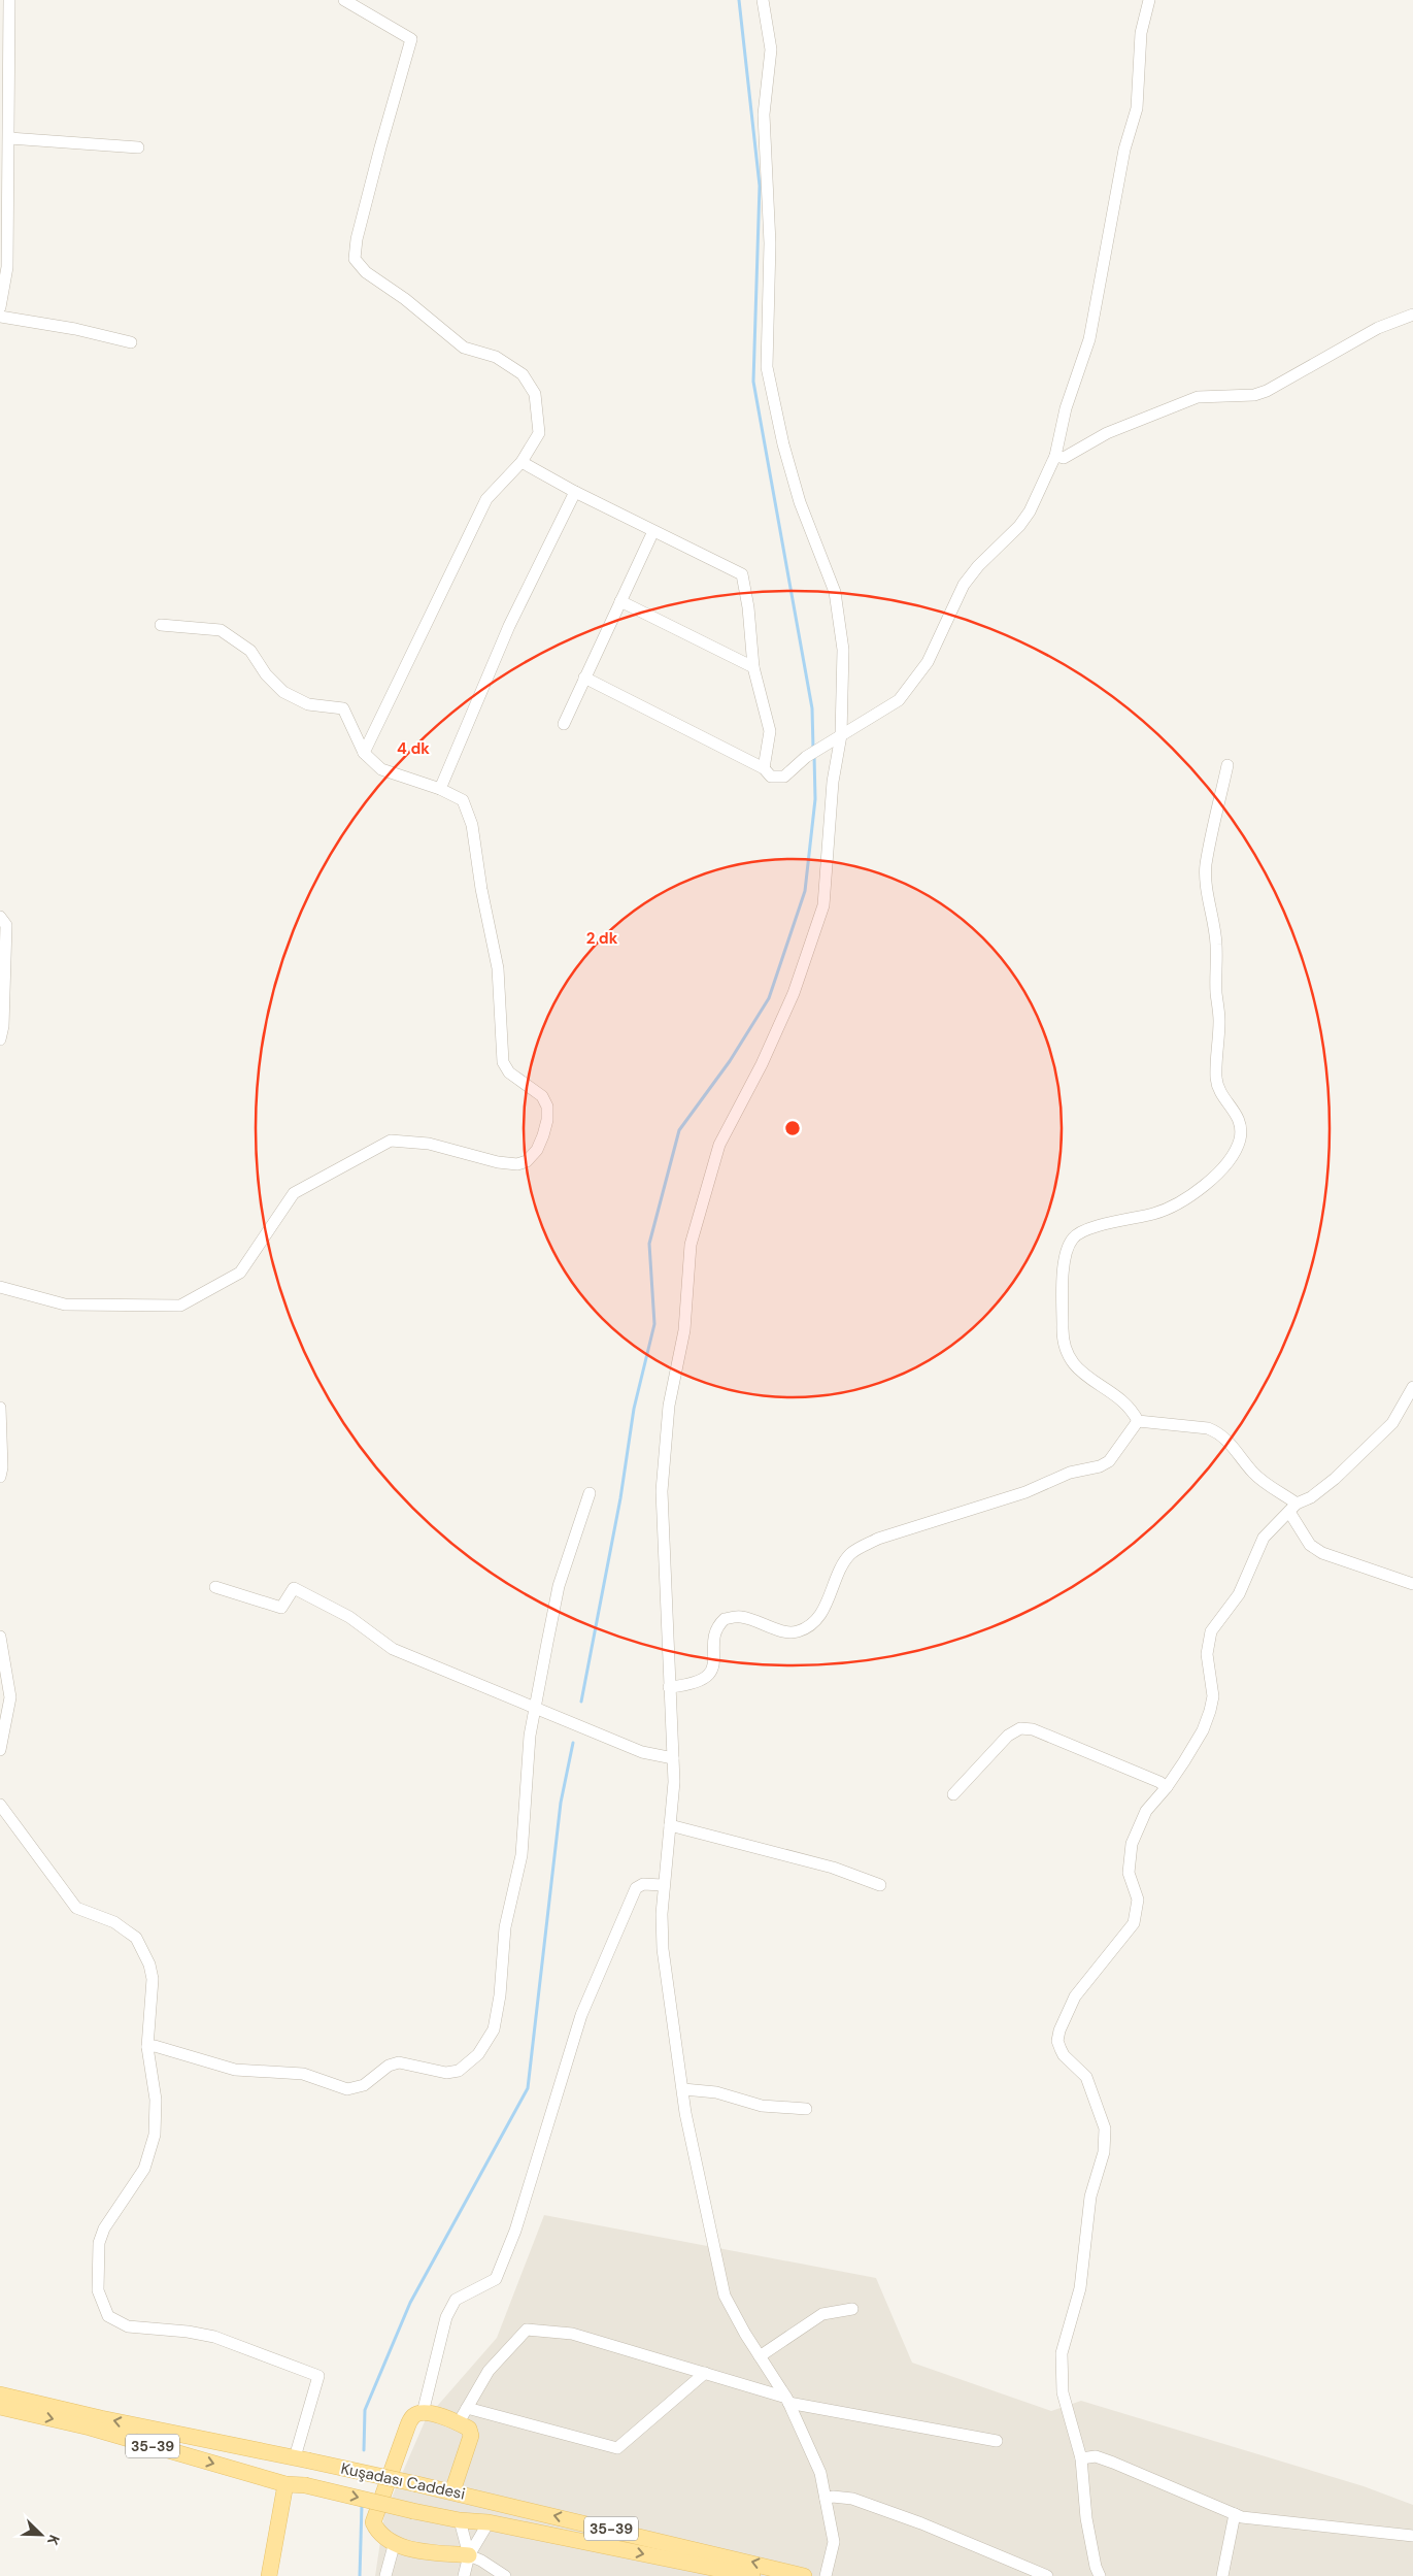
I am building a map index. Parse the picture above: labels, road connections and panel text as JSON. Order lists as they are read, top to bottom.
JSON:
{
  "streets": {
    "main road": ["35-39", "Kuşadası Caddesi"]
  },
  "north": "bottom right",
  "rings": ["4 dk", "2 dk"]
}
